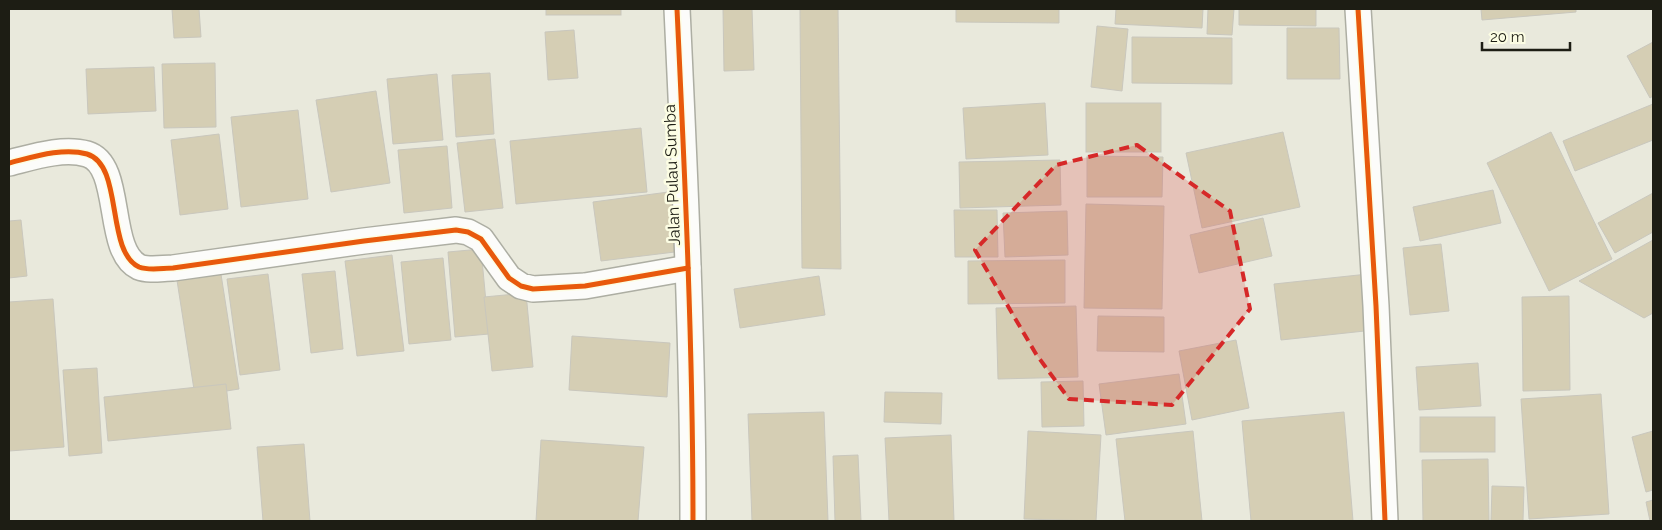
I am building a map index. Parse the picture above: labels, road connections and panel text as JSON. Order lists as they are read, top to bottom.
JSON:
{
  "streets": {
    "street": ["Jalan Pulau Sumba"]
  },
  "scale_bar": "20 m"
}
